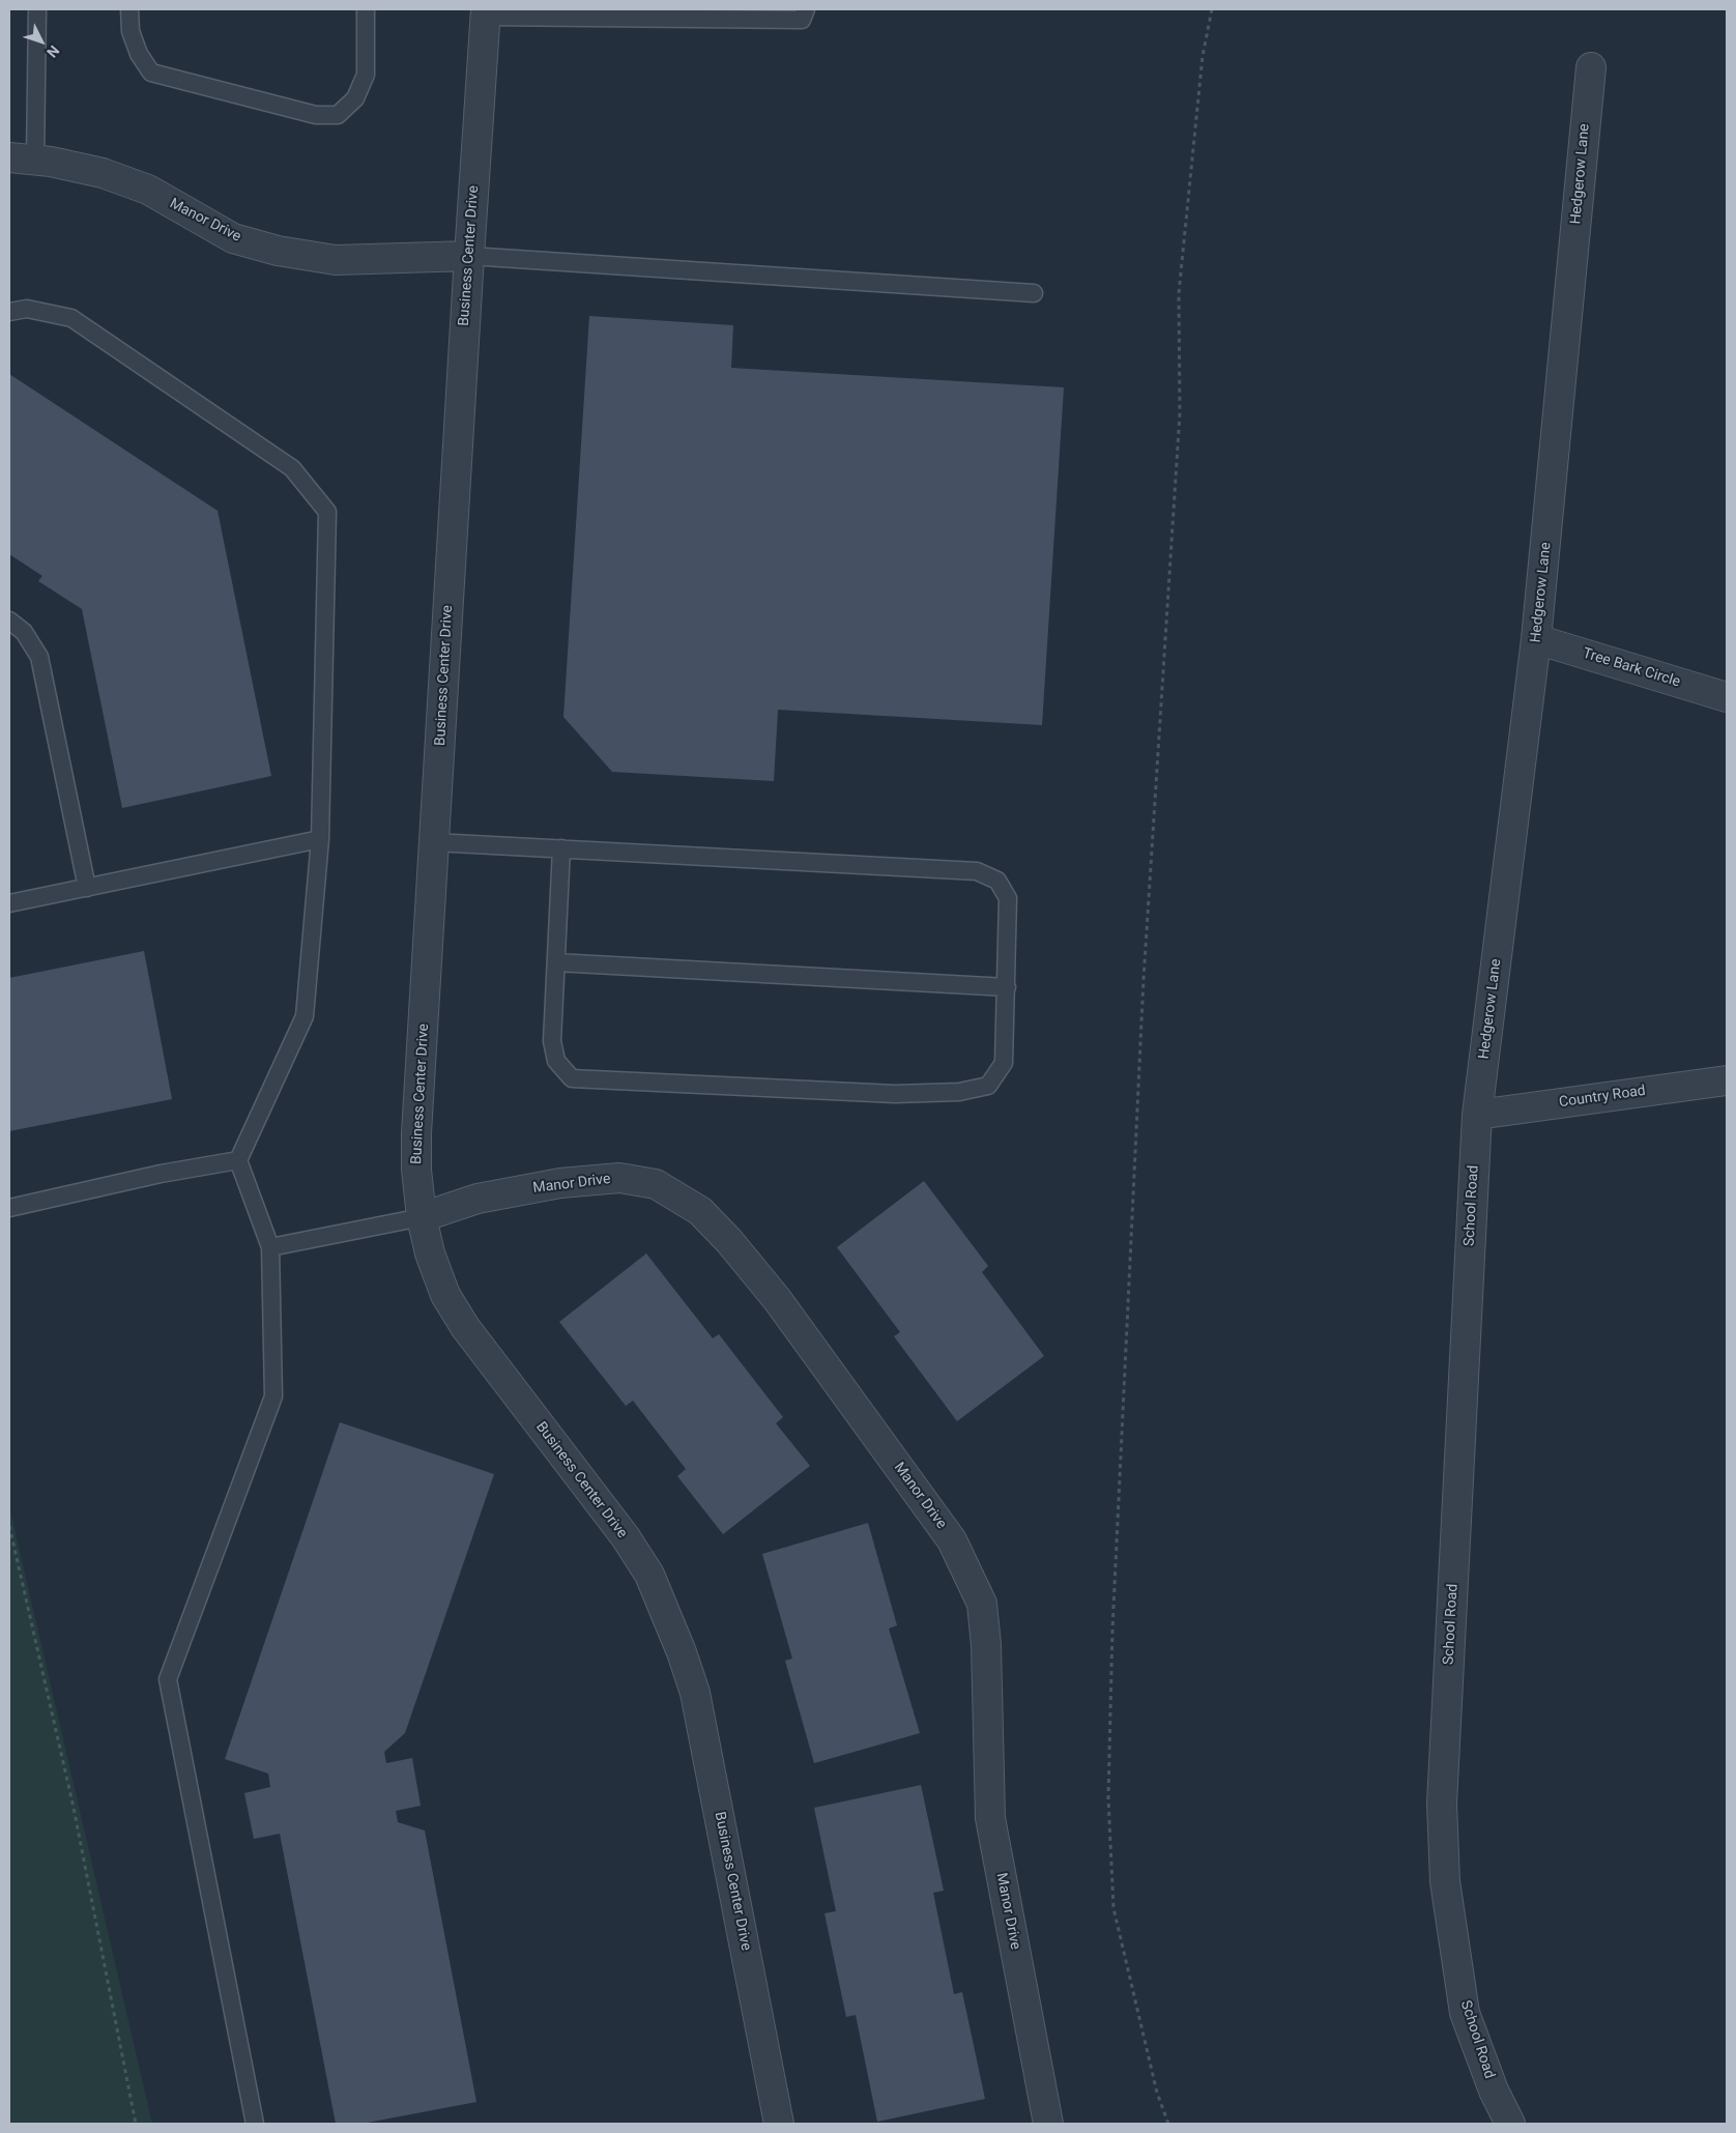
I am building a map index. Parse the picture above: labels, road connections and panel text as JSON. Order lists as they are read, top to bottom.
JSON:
{
  "streets": {
    "street": [
      "Hedgerow Lane",
      "Manor Drive",
      "Business Center Drive",
      "Tree Bark Circle",
      "Country Road",
      "School Road"
    ]
  },
  "crossings": [
    ["Hedgerow Lane", "Tree Bark Circle"],
    ["Hedgerow Lane", "Country Road"],
    ["Hedgerow Lane", "School Road"],
    ["Manor Drive", "Business Center Drive"],
    ["Country Road", "School Road"]
  ],
  "north": "bottom right"
}
